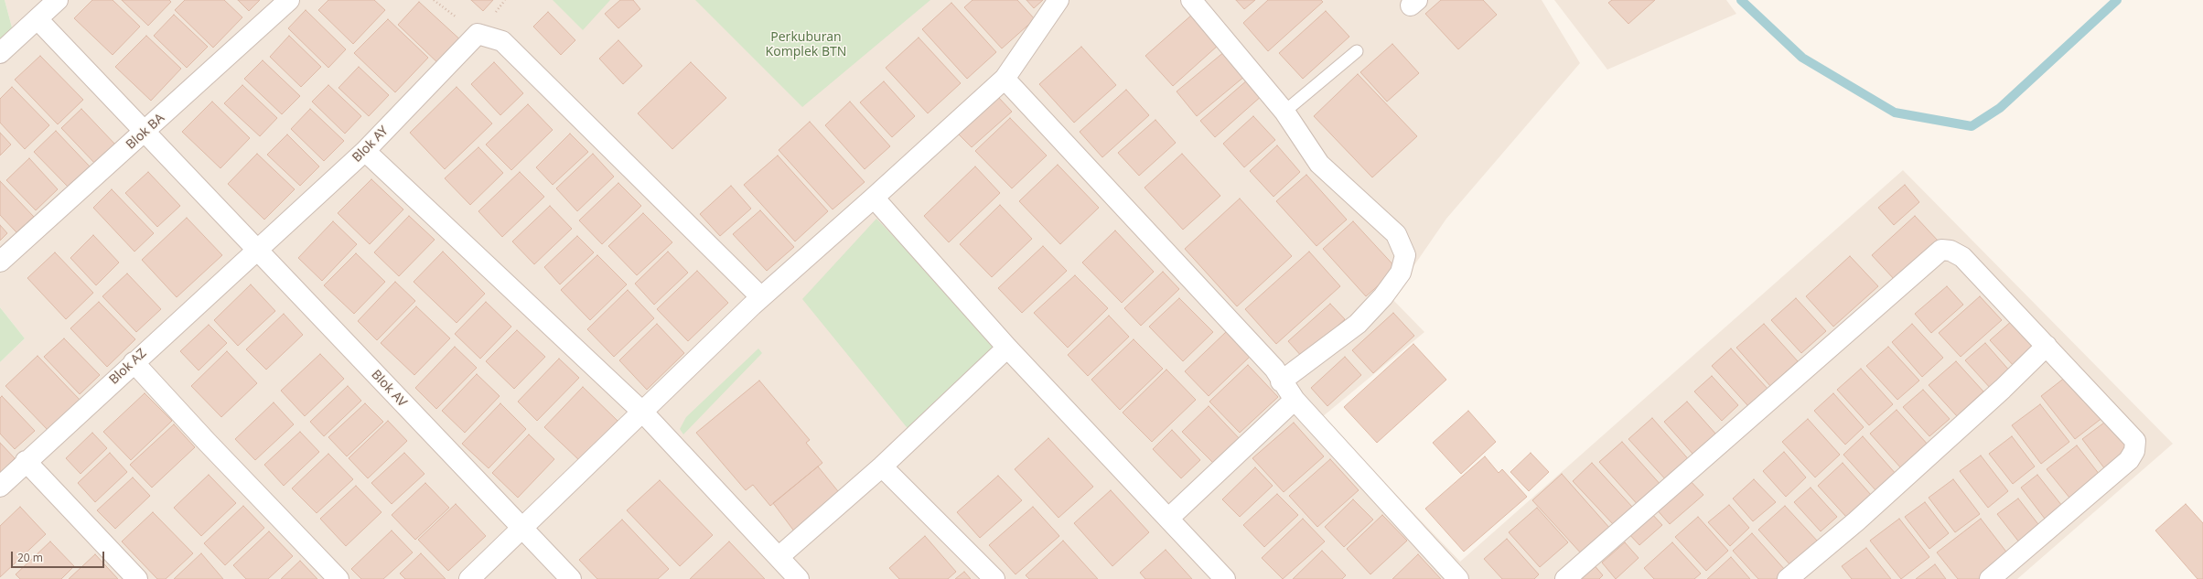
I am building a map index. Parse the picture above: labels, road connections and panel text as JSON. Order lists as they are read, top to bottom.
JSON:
{
  "streets": {
    "street": [
      "Blok BA",
      "Blok AY",
      "Blok AZ",
      "Blok AV"
    ]
  },
  "crossings": [
    ["Blok BA", "Blok AV"],
    ["Blok AY", "Blok AZ"],
    ["Blok AY", "Blok AV"],
    ["Blok AZ", "Blok AV"]
  ],
  "parks": ["Perkuburan Komplek BTN"],
  "scale_bar": "20 m"
}
